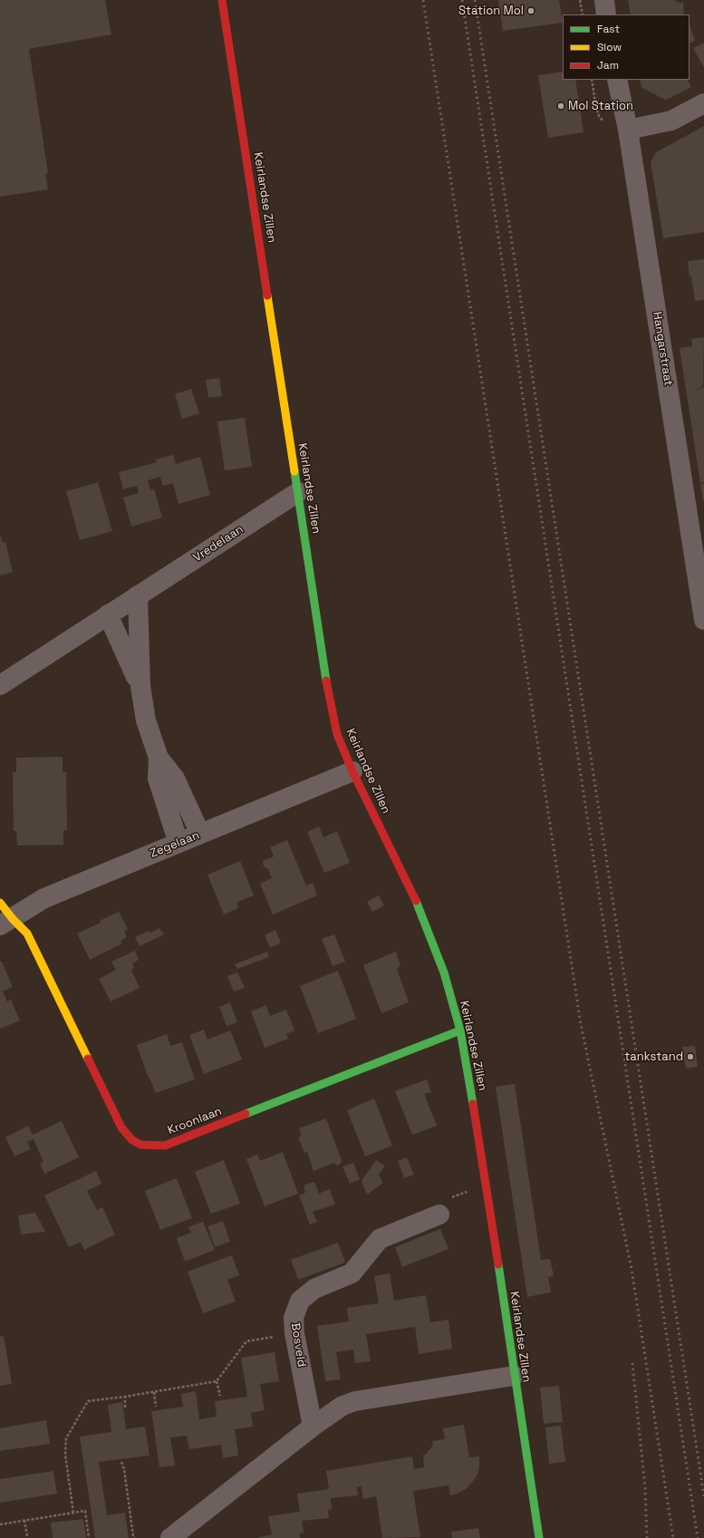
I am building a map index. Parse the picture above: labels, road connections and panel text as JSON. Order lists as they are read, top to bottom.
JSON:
{
  "streets": {
    "main road": ["Keirlandse Zillen", "Kroonlaan"],
    "street": [
      "Hangarstraat",
      "Vredelaan",
      "Zegelaan",
      "Bosveld"
    ]
  },
  "crossings": [
    ["Keirlandse Zillen", "Vredelaan"],
    ["Keirlandse Zillen", "Zegelaan"],
    ["Keirlandse Zillen", "Kroonlaan"],
    ["Zegelaan", "Kroonlaan"]
  ],
  "places": ["Station Mol", "Mol Station", "tankstand"],
  "legend": ["Fast", "Slow", "Jam"]
}
